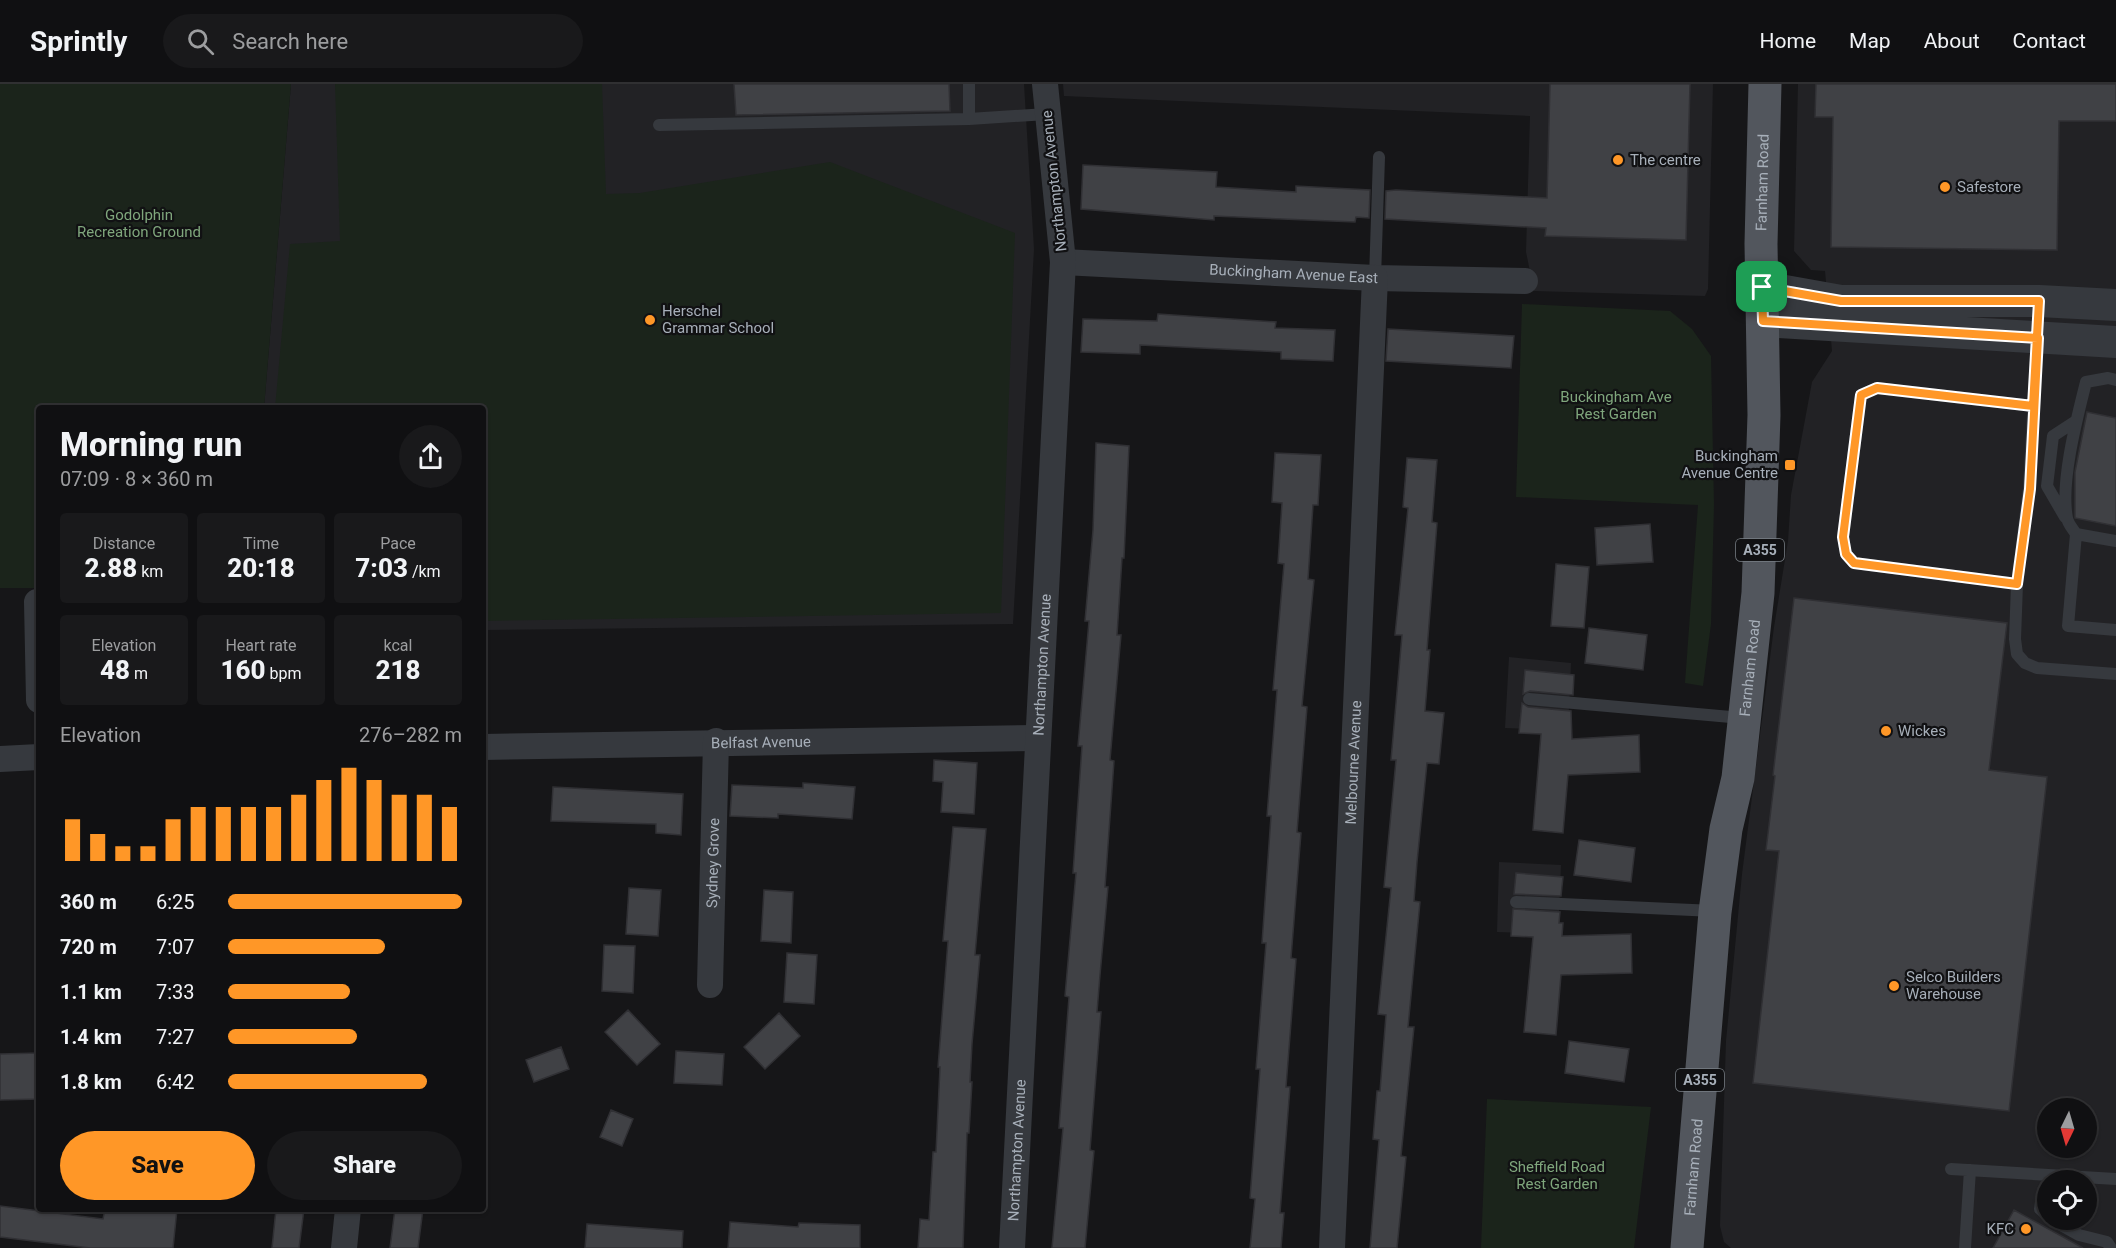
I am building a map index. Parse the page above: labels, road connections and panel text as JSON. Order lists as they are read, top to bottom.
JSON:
{
  "streets": {
    "main road": ["Farnham Road", "A355"],
    "street": [
      "Northampton Avenue",
      "Buckingham Avenue East",
      "Belfast Avenue",
      "Melbourne Avenue",
      "Sydney Grove"
    ]
  },
  "crossings": [
    ["Northampton Avenue", "Buckingham Avenue East"],
    ["Northampton Avenue", "Belfast Avenue"],
    ["Buckingham Avenue East", "Melbourne Avenue"],
    ["Belfast Avenue", "Sydney Grove"]
  ],
  "parks": ["Godolphin Recreation Ground", "Buckingham Ave Rest Garden", "Sheffield Road Rest Garden"],
  "places": {
    "other": [
      "The centre",
      "Safestore",
      "Herschel Grammar School",
      "Wickes",
      "Selco Builders Warehouse",
      "KFC"
    ],
    "transit": ["Buckingham Avenue Centre"]
  },
  "north": "bottom",
  "page": {
    "header": "Sprintly",
    "search": "Search here",
    "nav": [
      "Home",
      "Map",
      "About",
      "Contact"
    ],
    "heading": ["Morning run", "07:09 · 8 × 360 m"],
    "stats": [
      ["Distance", "2.88 km"],
      ["Time", "20:18"],
      ["Pace", "7:03 /km"],
      ["Elevation", "48 m"],
      ["Heart rate", "160 bpm"],
      ["kcal", "218"]
    ],
    "chart": ["Elevation", "276–282 m"],
    "list": [
      {
        "name": "360 m",
        "note": "6:25"
      },
      {
        "name": "720 m",
        "note": "7:07"
      },
      {
        "name": "1.1 km",
        "note": "7:33"
      },
      {
        "name": "1.4 km",
        "note": "7:27"
      },
      {
        "name": "1.8 km",
        "note": "6:42"
      }
    ],
    "buttons": ["Save", "Share"]
  }
}
